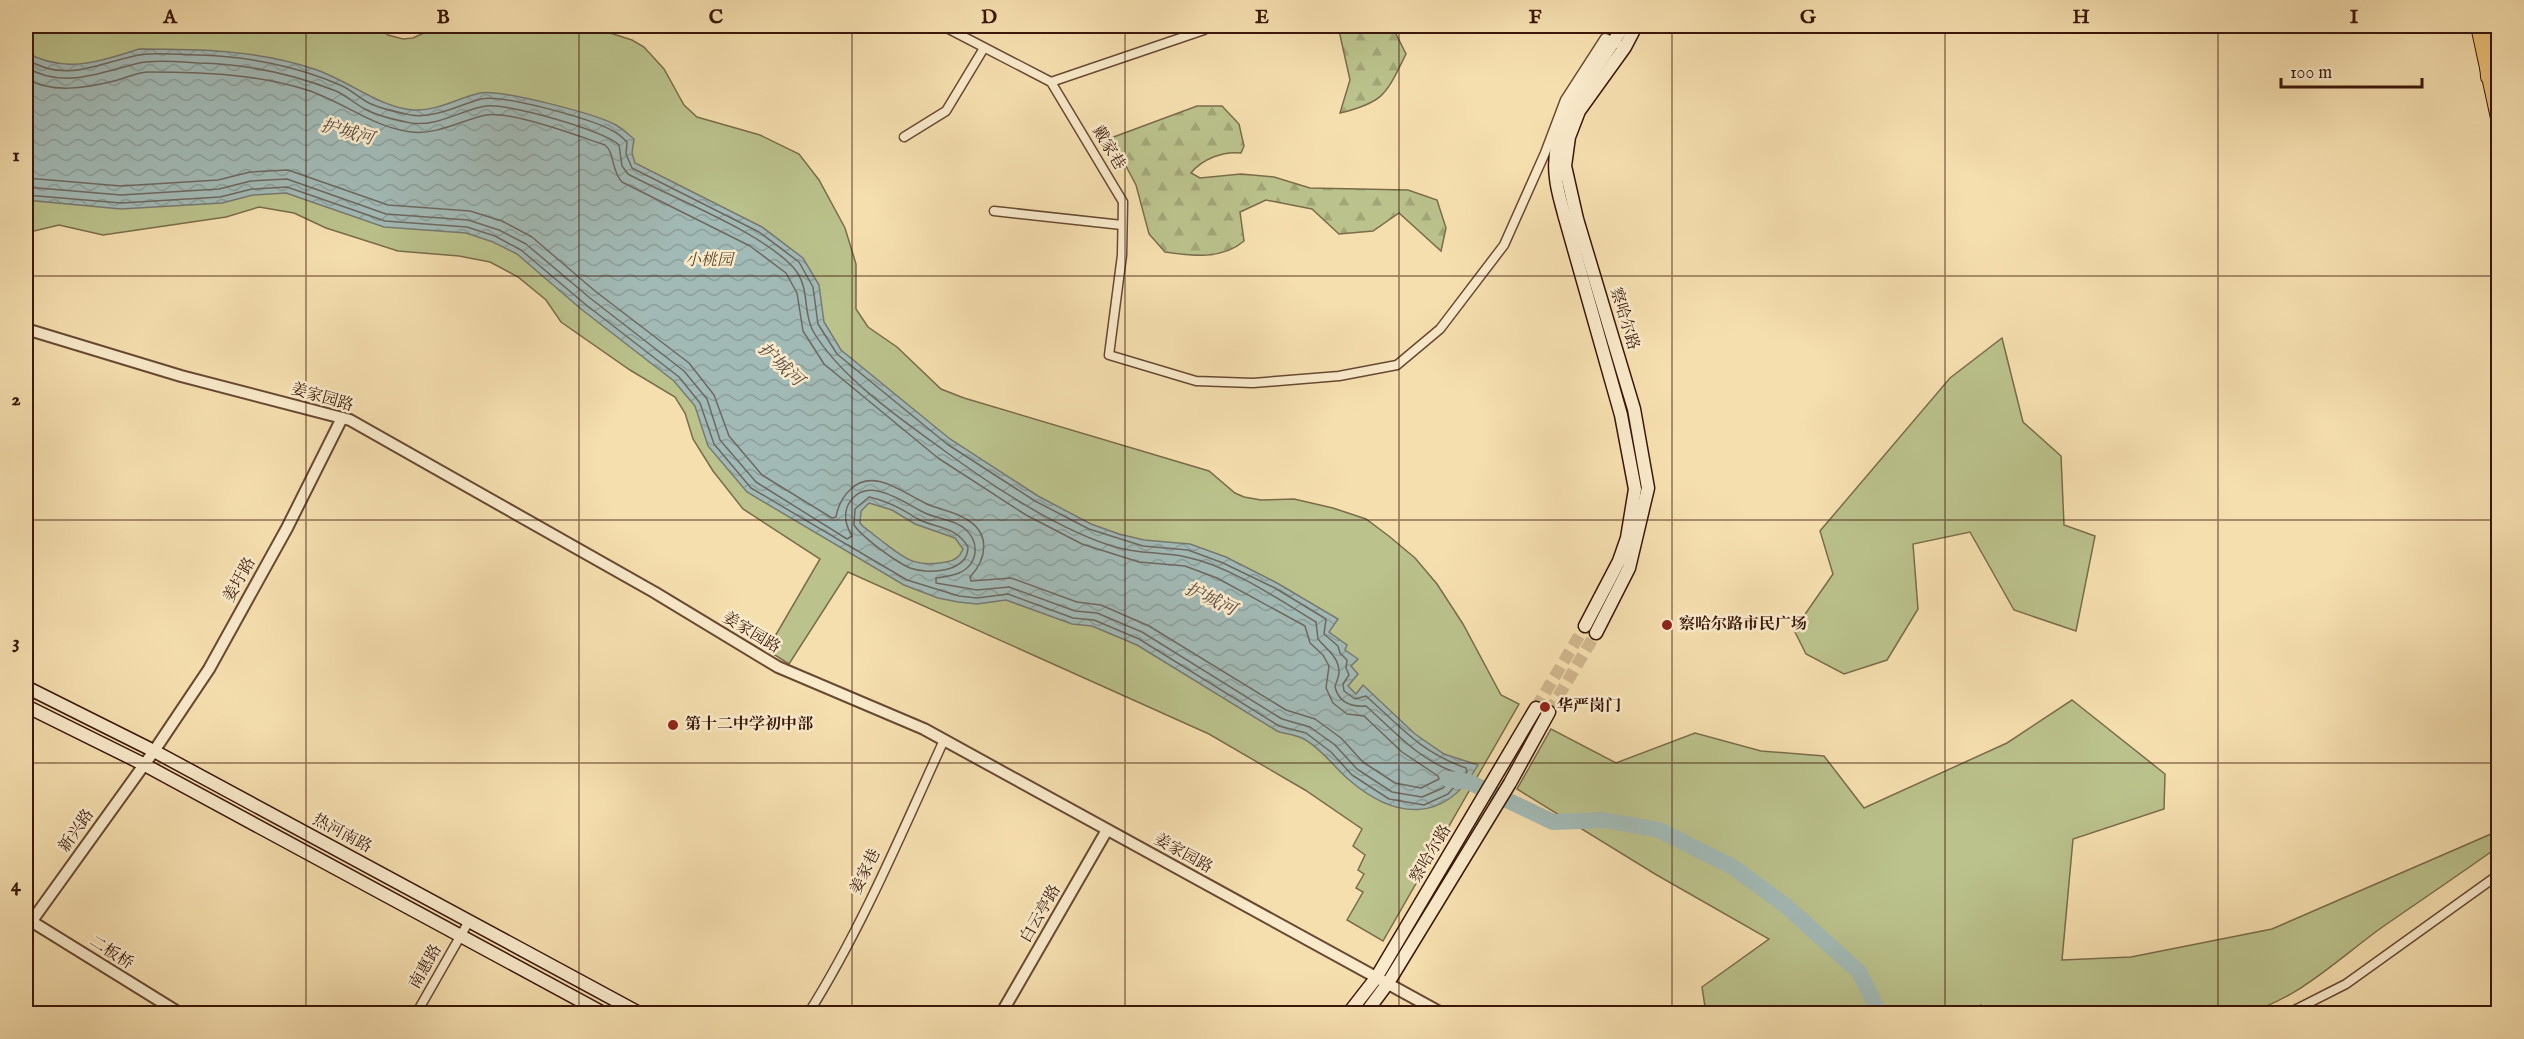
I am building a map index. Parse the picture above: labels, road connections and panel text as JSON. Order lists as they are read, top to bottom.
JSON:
{
  "streets": {
    "main road": ["察哈尔路", "热河南路"],
    "street": [
      "戴家巷",
      "姜家园路",
      "姜圩路",
      "新兴路",
      "姜家巷",
      "白云亭路",
      "二板桥",
      "南惠路"
    ]
  },
  "crossings": [
    ["戴家巷", "察哈尔路"],
    ["察哈尔路", "姜家园路"],
    ["姜家园路", "姜圩路"],
    ["姜家园路", "姜家巷"],
    ["姜家园路", "白云亭路"],
    ["姜圩路", "新兴路"],
    ["姜圩路", "热河南路"],
    ["新兴路", "热河南路"],
    ["新兴路", "二板桥"],
    ["热河南路", "南惠路"]
  ],
  "water": ["护城河"],
  "parks": ["小桃园"],
  "places": ["察哈尔路市民广场", "华严岗门", "第十二中学初中部"],
  "scale_bar": "100 m",
  "grid": {
    "columns": [
      "A",
      "B",
      "C",
      "D",
      "E",
      "F",
      "G",
      "H",
      "I"
    ],
    "rows": [
      "1",
      "2",
      "3",
      "4"
    ]
  }
}
